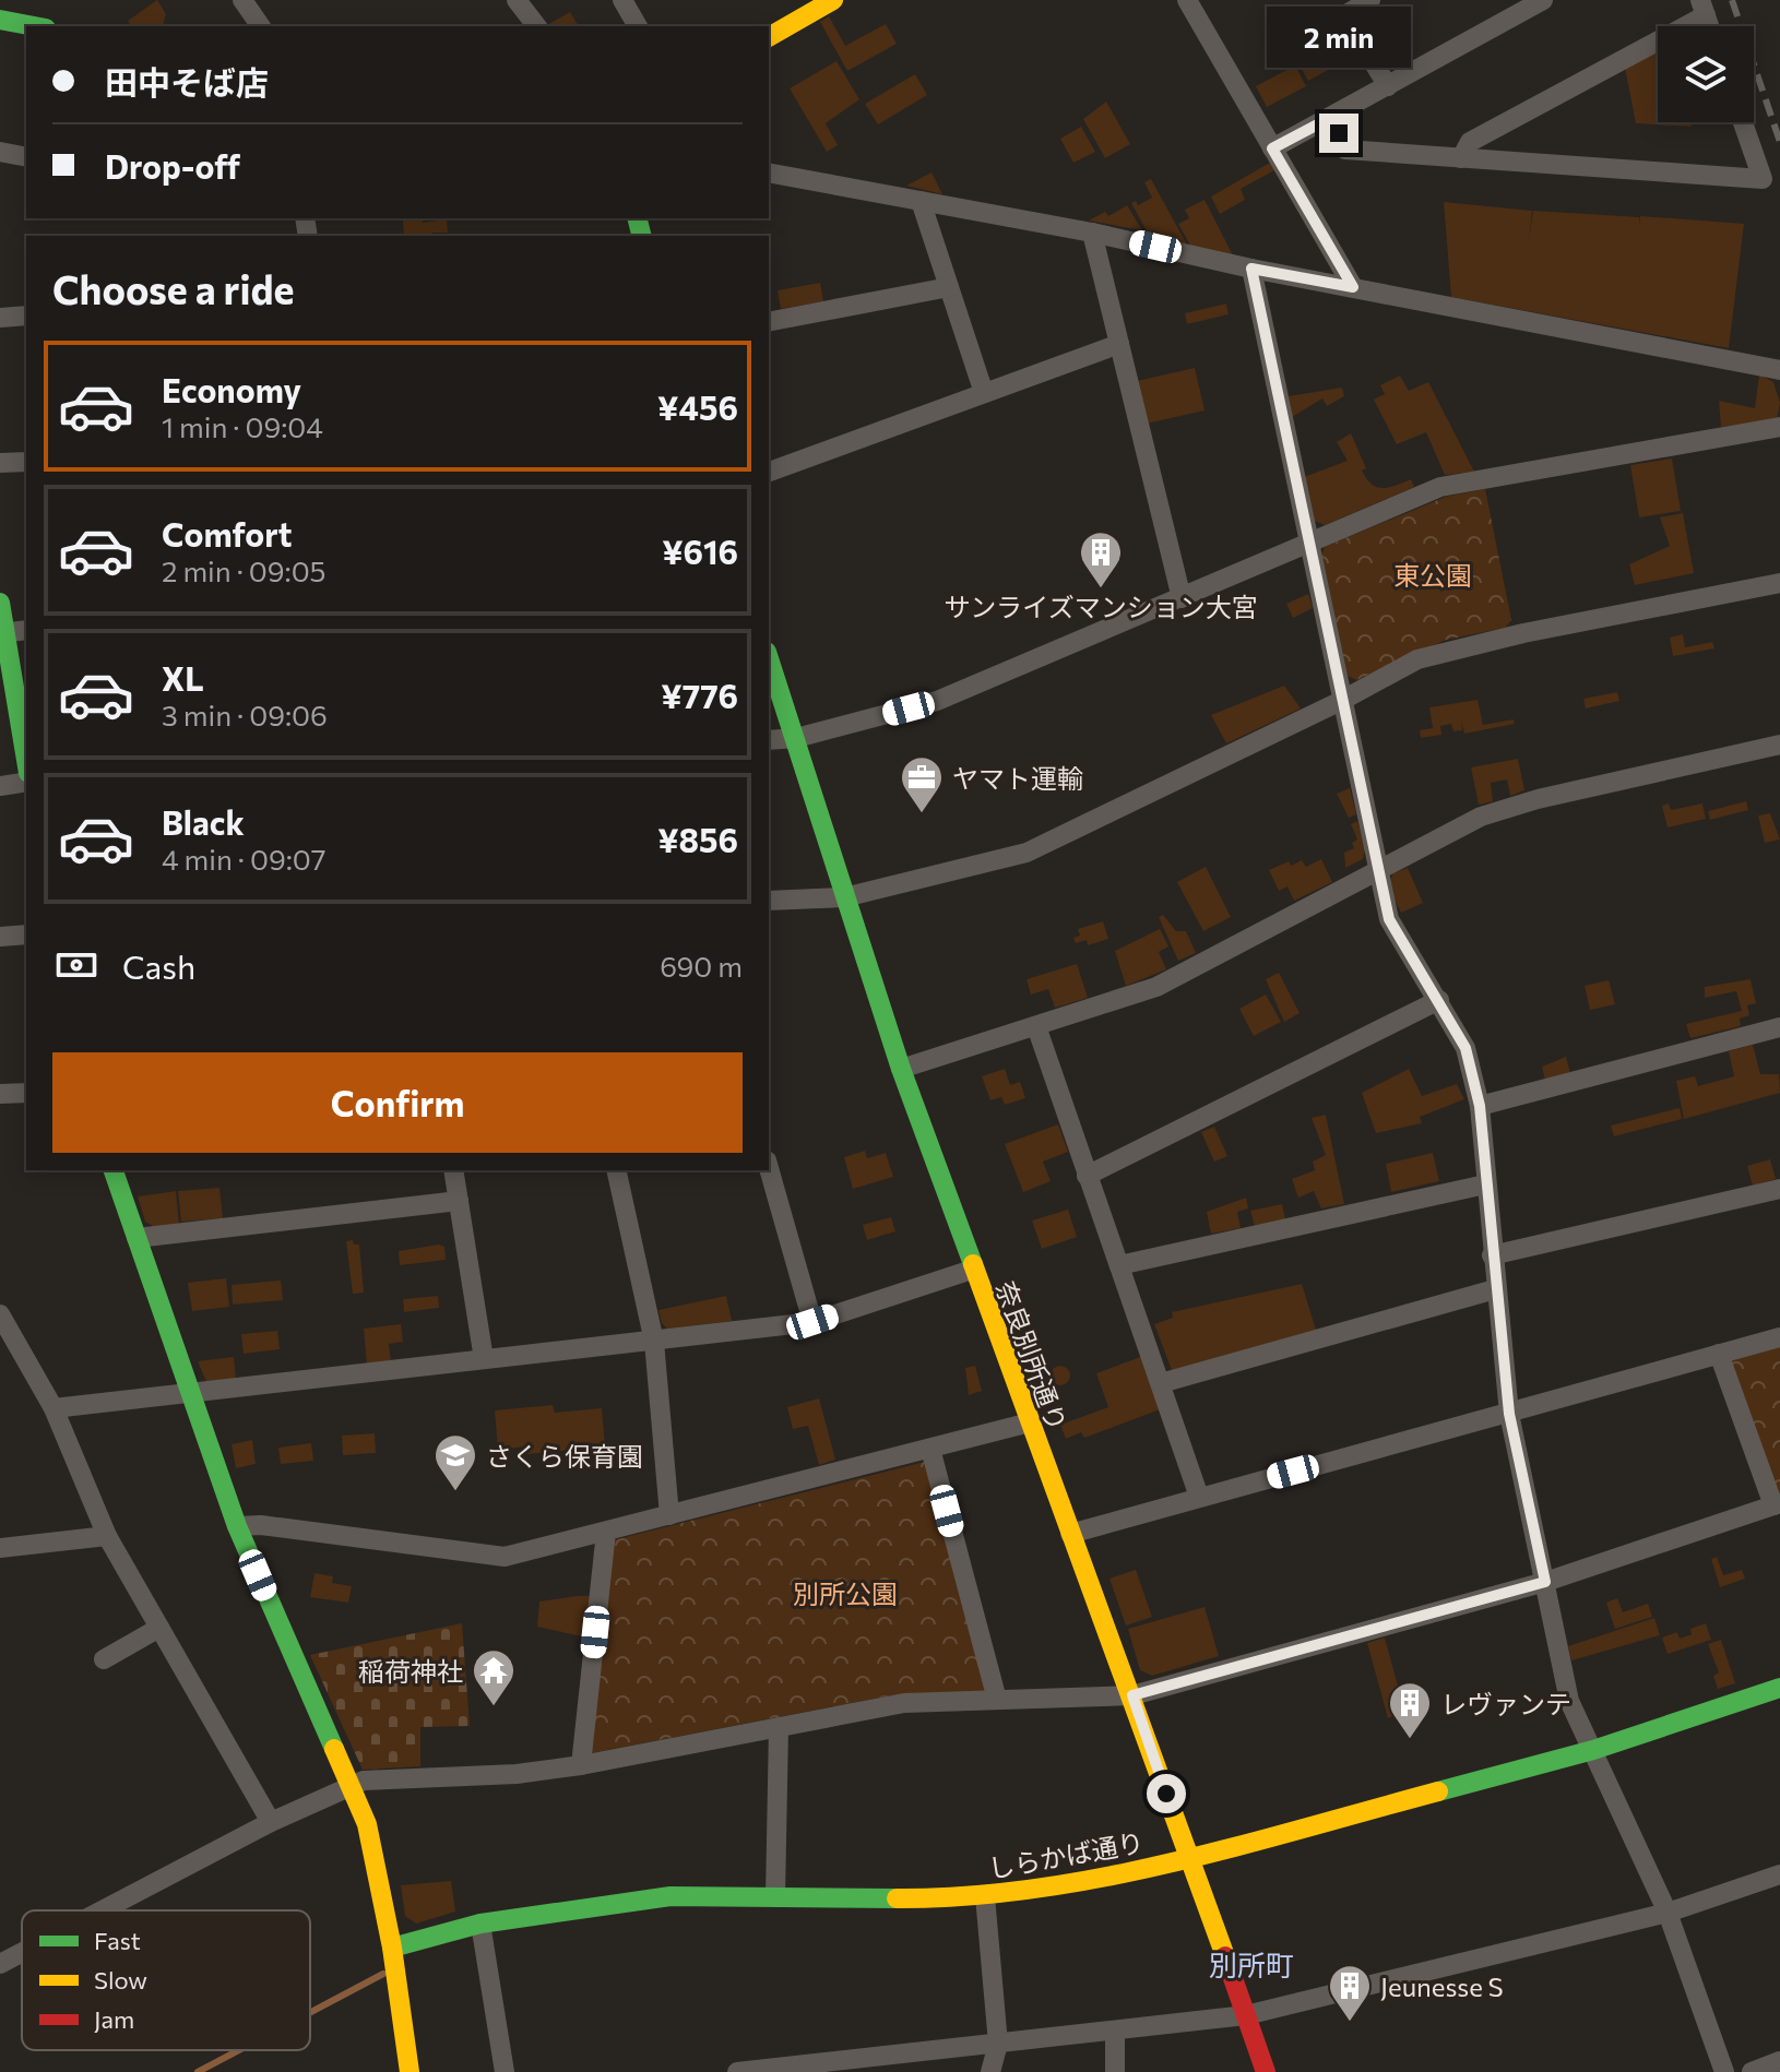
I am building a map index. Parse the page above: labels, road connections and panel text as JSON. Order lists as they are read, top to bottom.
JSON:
{
  "streets": {
    "street": ["奈良別所通り", "しらかば通り"]
  },
  "crossings": [
    ["奈良別所通り", "しらかば通り"]
  ],
  "districts": ["別所町"],
  "parks": ["東公園", "別所公園"],
  "places": {
    "building": ["サンライズマンション大宮", "レヴァンテ", "Jeunesse S"],
    "office": ["ヤマト運輸"],
    "school or university": ["さくら保育園"],
    "temple": ["稲荷神社"]
  },
  "legend": ["Fast", "Slow", "Jam"],
  "page": {
    "bubble": "2 min",
    "banner": ["田中そば店", "Drop-off"],
    "heading": "Choose a ride",
    "list": [
      {
        "name": "Economy",
        "note": "1 min · 09:04",
        "value": "¥456"
      },
      {
        "name": "Comfort",
        "note": "2 min · 09:05",
        "value": "¥616"
      },
      {
        "name": "XL",
        "note": "3 min · 09:06",
        "value": "¥776"
      },
      {
        "name": "Black",
        "note": "4 min · 09:07",
        "value": "¥856"
      }
    ],
    "pay": ["Cash", "690 m"],
    "buttons": "Confirm"
  }
}
